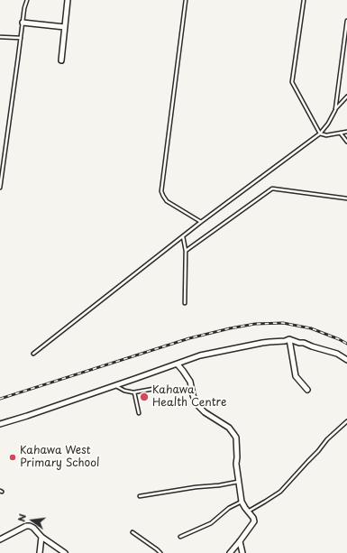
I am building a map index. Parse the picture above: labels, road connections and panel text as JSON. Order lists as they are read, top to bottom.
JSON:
{
  "places": ["Kahawa Health Centre", "Kahawa West Primary School"],
  "north": "left"
}
